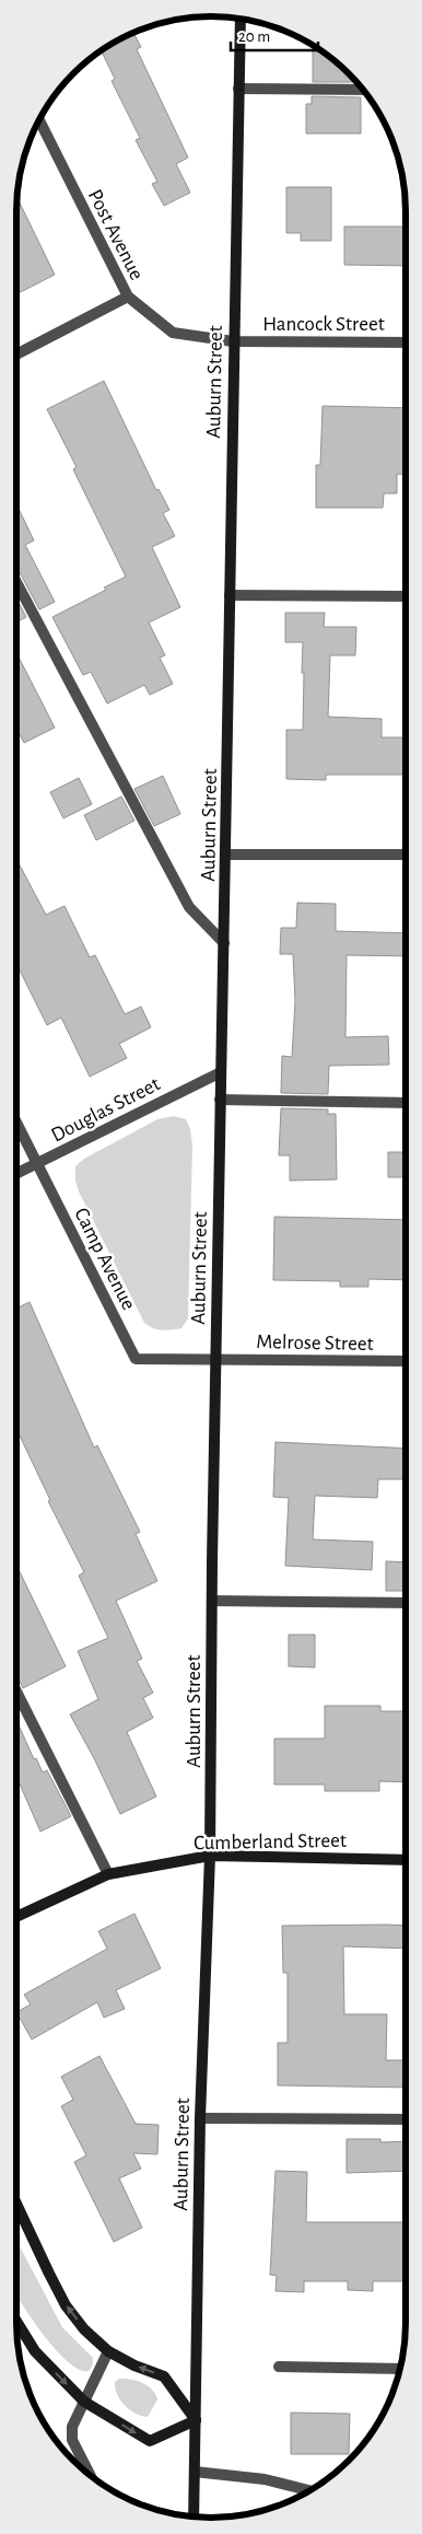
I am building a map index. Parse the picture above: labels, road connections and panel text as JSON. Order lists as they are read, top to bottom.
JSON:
{
  "streets": {
    "main road": ["Auburn Street", "Cumberland Street"],
    "street": [
      "Post Avenue",
      "Hancock Street",
      "Douglas Street",
      "Camp Avenue",
      "Melrose Street"
    ]
  },
  "crossings": [
    ["Post Avenue", "Hancock Street"],
    ["Post Avenue", "Auburn Street"],
    ["Hancock Street", "Auburn Street"],
    ["Auburn Street", "Douglas Street"],
    ["Auburn Street", "Camp Avenue"],
    ["Auburn Street", "Melrose Street"],
    ["Auburn Street", "Cumberland Street"],
    ["Douglas Street", "Camp Avenue"],
    ["Camp Avenue", "Melrose Street"]
  ],
  "scale_bar": "20 m"
}
